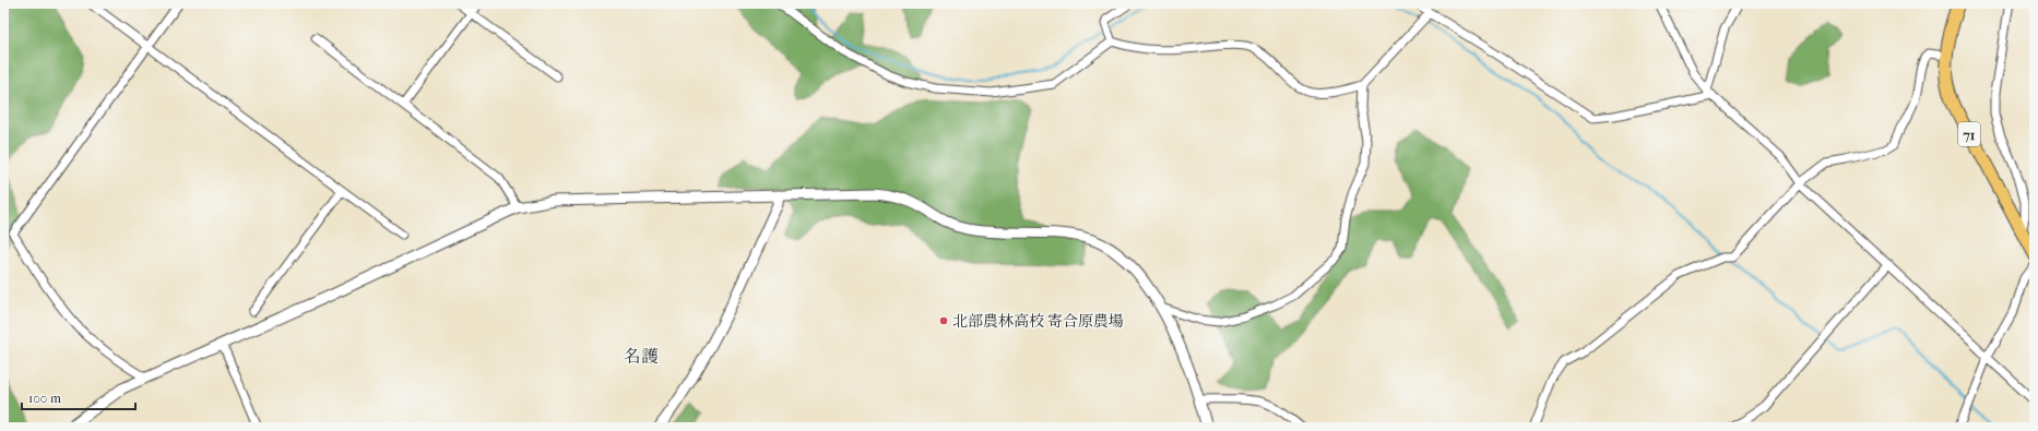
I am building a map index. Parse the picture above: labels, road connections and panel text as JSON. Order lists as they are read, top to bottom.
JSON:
{
  "streets": {
    "main road": ["71"]
  },
  "districts": ["名護"],
  "places": ["北部農林高校 寄合原農場"],
  "scale_bar": "100 m"
}
